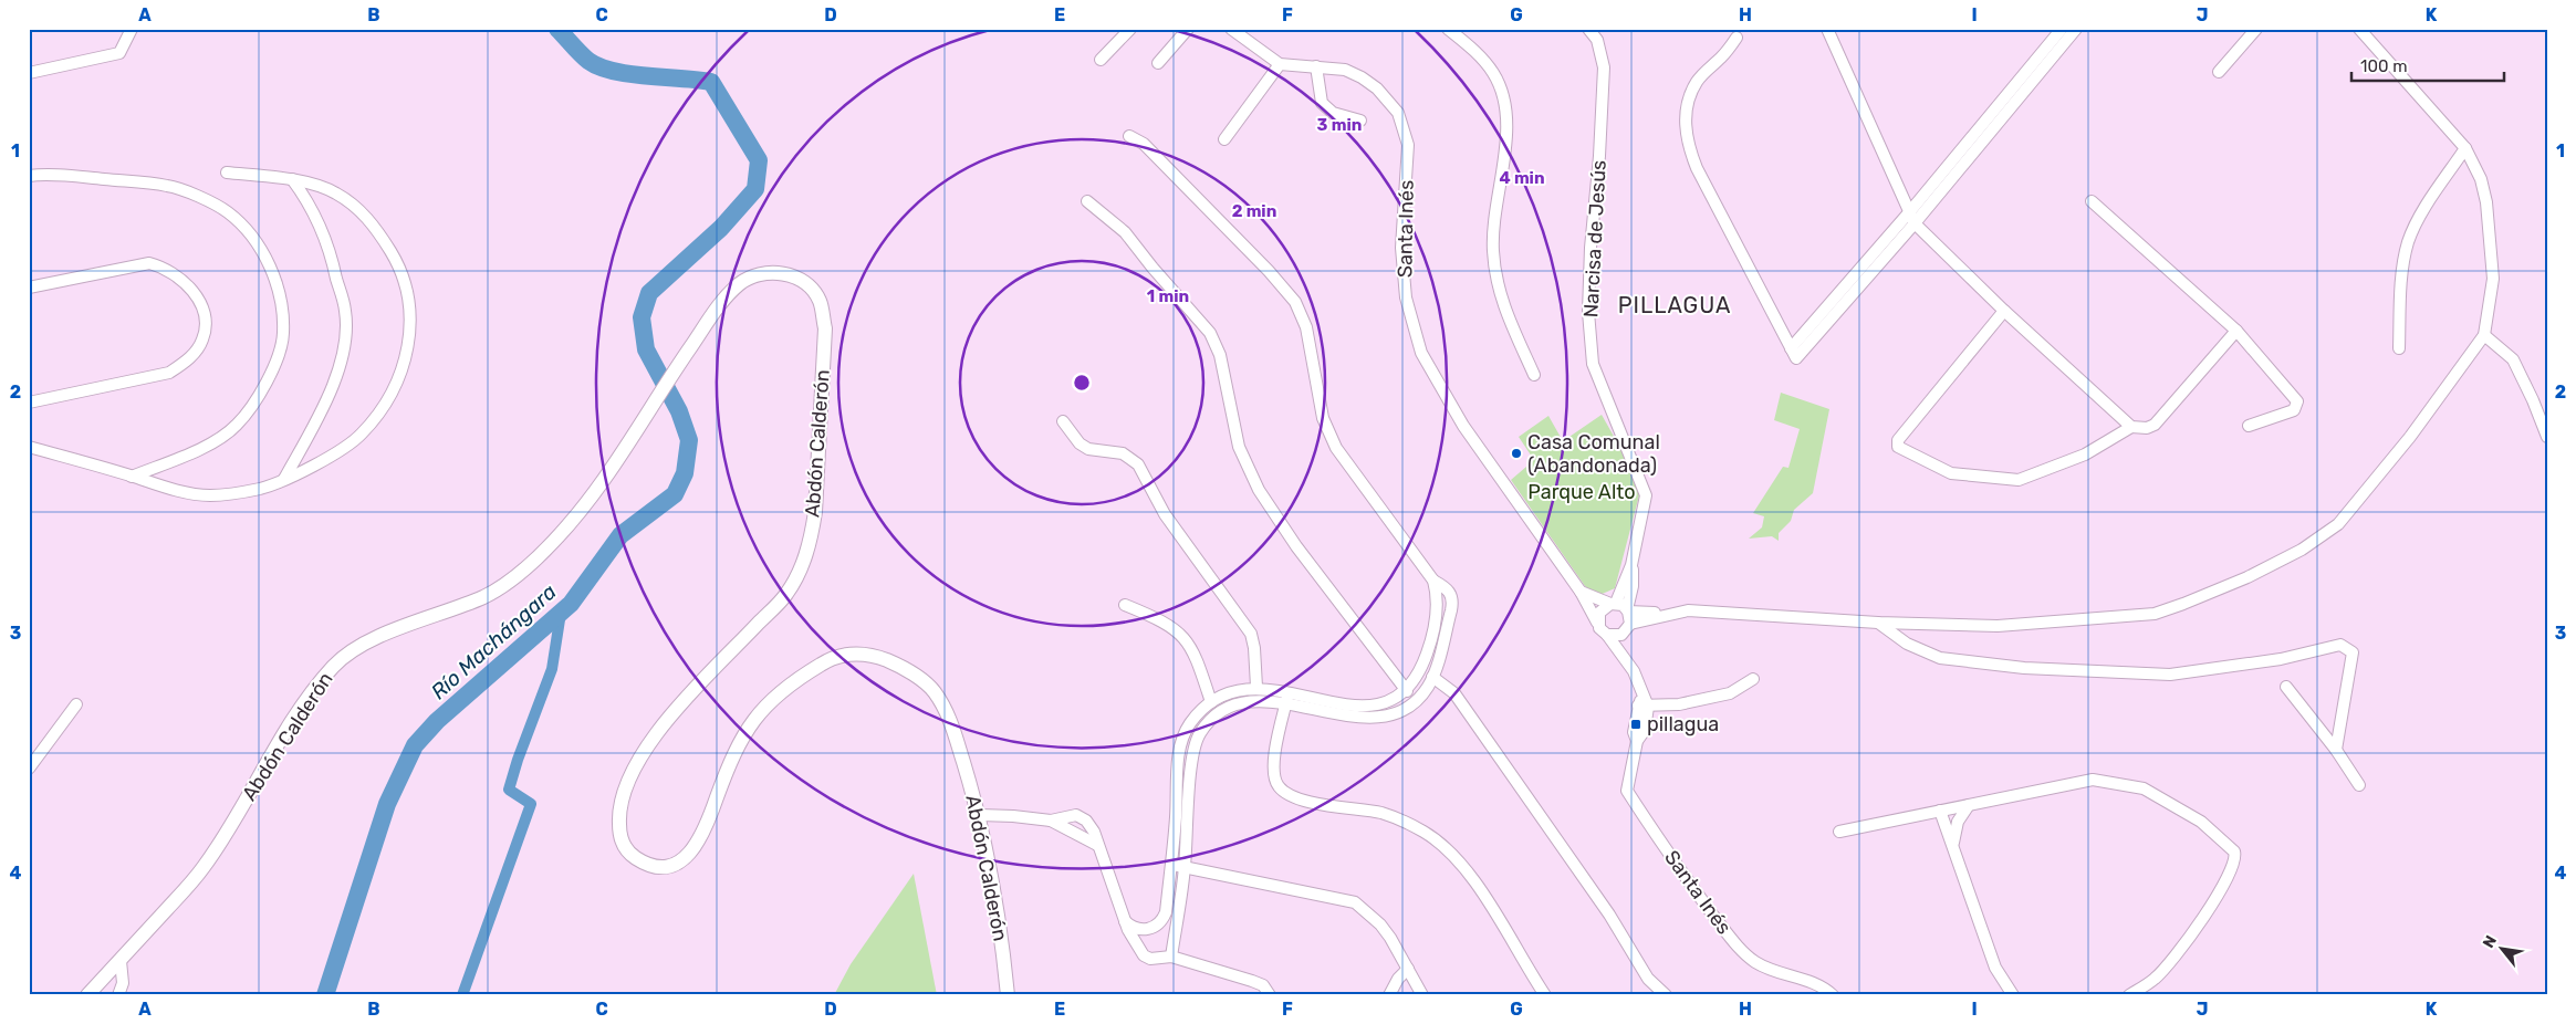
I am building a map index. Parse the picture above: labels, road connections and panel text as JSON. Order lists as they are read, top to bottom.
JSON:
{
  "streets": {
    "street": ["Santa Inés", "Narcisa de Jesús", "Abdón Calderón"]
  },
  "crossings": [
    ["Santa Inés", "Narcisa de Jesús"]
  ],
  "districts": ["PILLAGUA"],
  "water": ["Río Machángara"],
  "parks": ["Parque Alto"],
  "places": {
    "other": ["Casa Comunal (Abandonada)"],
    "transit": ["pillagua"]
  },
  "scale_bar": "100 m",
  "north": "top left",
  "grid": {
    "columns": [
      "A",
      "B",
      "C",
      "D",
      "E",
      "F",
      "G",
      "H",
      "I",
      "J",
      "K"
    ],
    "rows": [
      "1",
      "2",
      "3",
      "4"
    ]
  },
  "rings": [
    "3 min",
    "4 min",
    "2 min",
    "1 min"
  ]
}
